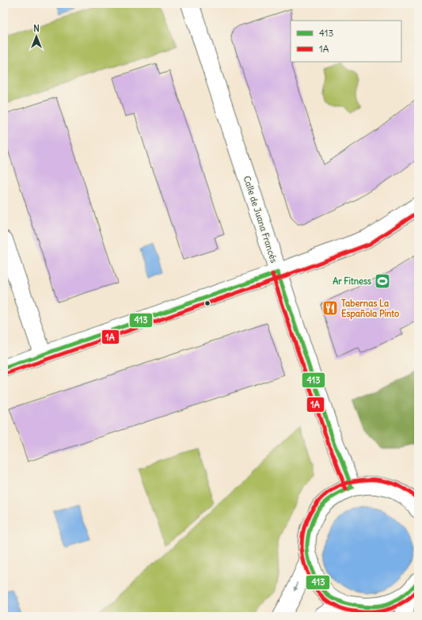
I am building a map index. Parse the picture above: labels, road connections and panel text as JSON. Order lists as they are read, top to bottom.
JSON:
{
  "streets": {
    "street": ["Calle de Juana Francés"]
  },
  "places": {
    "sports": ["Ar Fitness"],
    "restaurant": ["Tabernas La Española Pinto"]
  },
  "lines": ["transit line 1A", "transit line 413"],
  "legend": ["413", "1A"],
  "north": "top"
}
